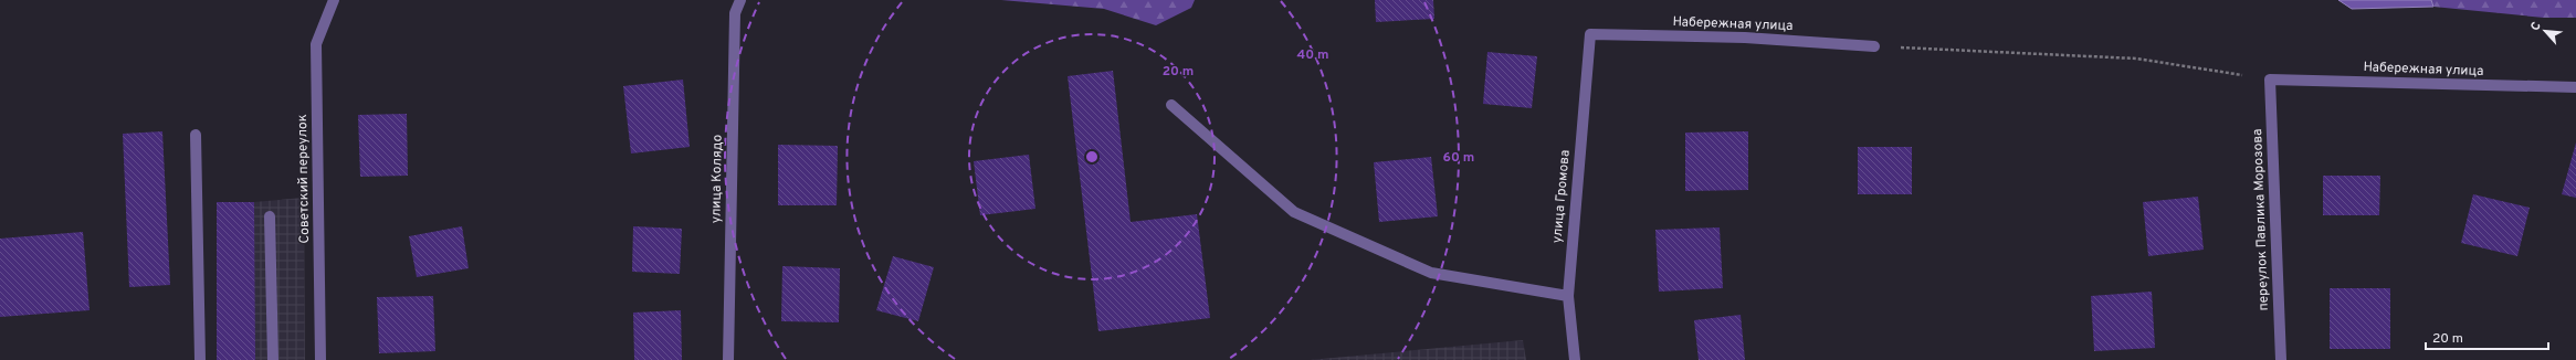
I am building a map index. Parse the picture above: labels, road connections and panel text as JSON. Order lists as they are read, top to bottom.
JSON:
{
  "streets": {
    "street": [
      "Набережная улица",
      "Советский переулок",
      "улица Колядо",
      "улица Громова",
      "переулок Павлика Морозова"
    ]
  },
  "crossings": [
    ["Набережная улица", "улица Громова"],
    ["Набережная улица", "переулок Павлика Морозова"]
  ],
  "scale_bar": "20 m",
  "north": "top left",
  "rings": ["40 m", "20 m", "60 m"]
}
